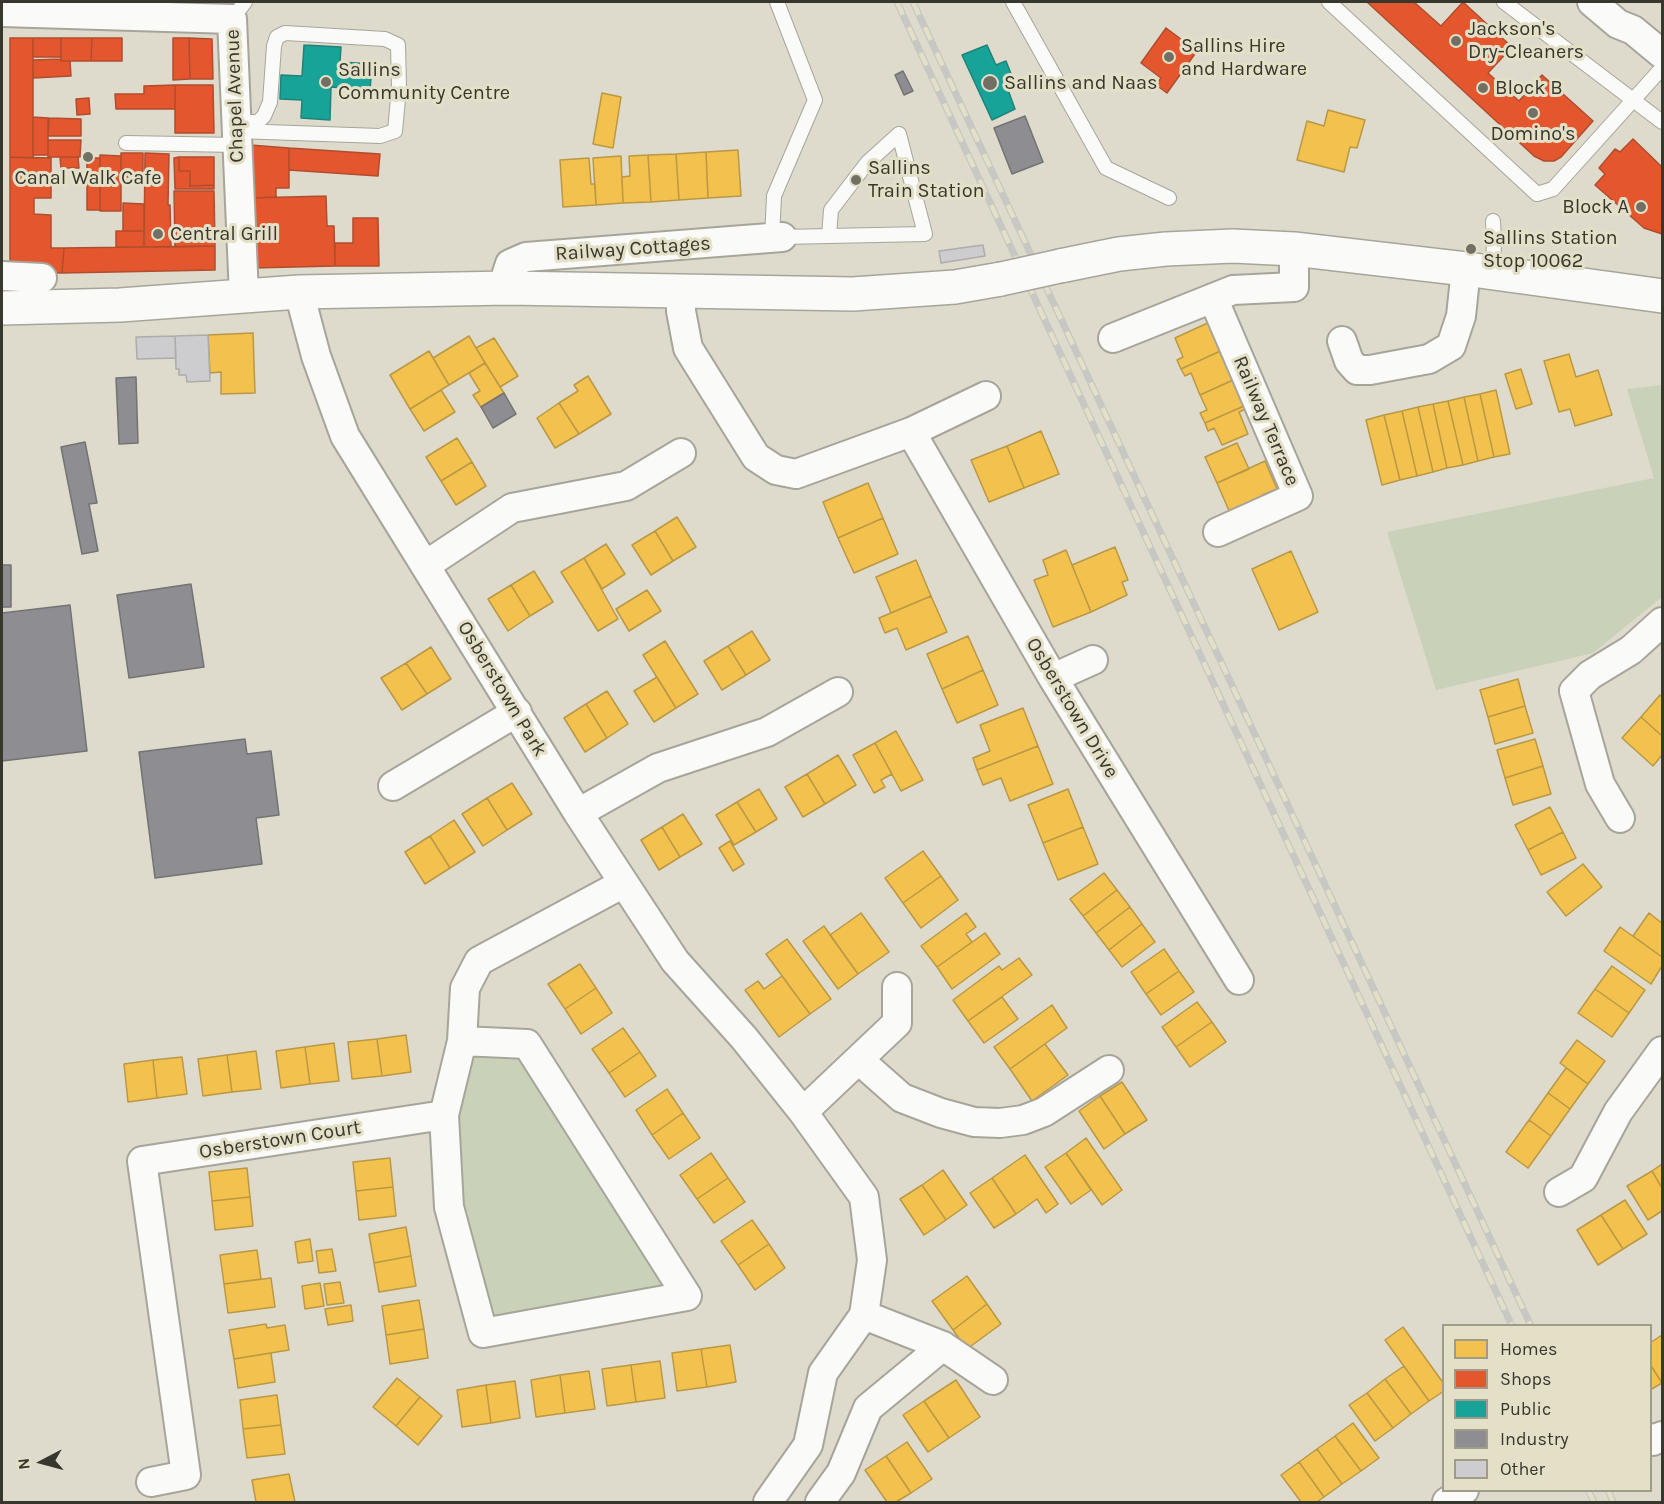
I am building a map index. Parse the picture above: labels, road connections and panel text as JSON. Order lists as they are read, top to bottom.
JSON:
{
  "streets": {
    "street": [
      "Chapel Avenue",
      "Railway Cottages",
      "Railway Terrace",
      "Osberstown Park",
      "Osberstown Drive",
      "Osberstown Court"
    ]
  },
  "places": [
    "Jackson's Dry-Cleaners",
    "Sallins Hire and Hardware",
    "Sallins Community Centre",
    "Sallins and Naas",
    "Block B",
    "Domino's",
    "Canal Walk Cafe",
    "Sallins Train Station",
    "Block A",
    "Central Grill",
    "Sallins Station Stop 10062"
  ],
  "legend": [
    "Homes",
    "Shops",
    "Public",
    "Industry",
    "Other"
  ],
  "north": "left"
}
